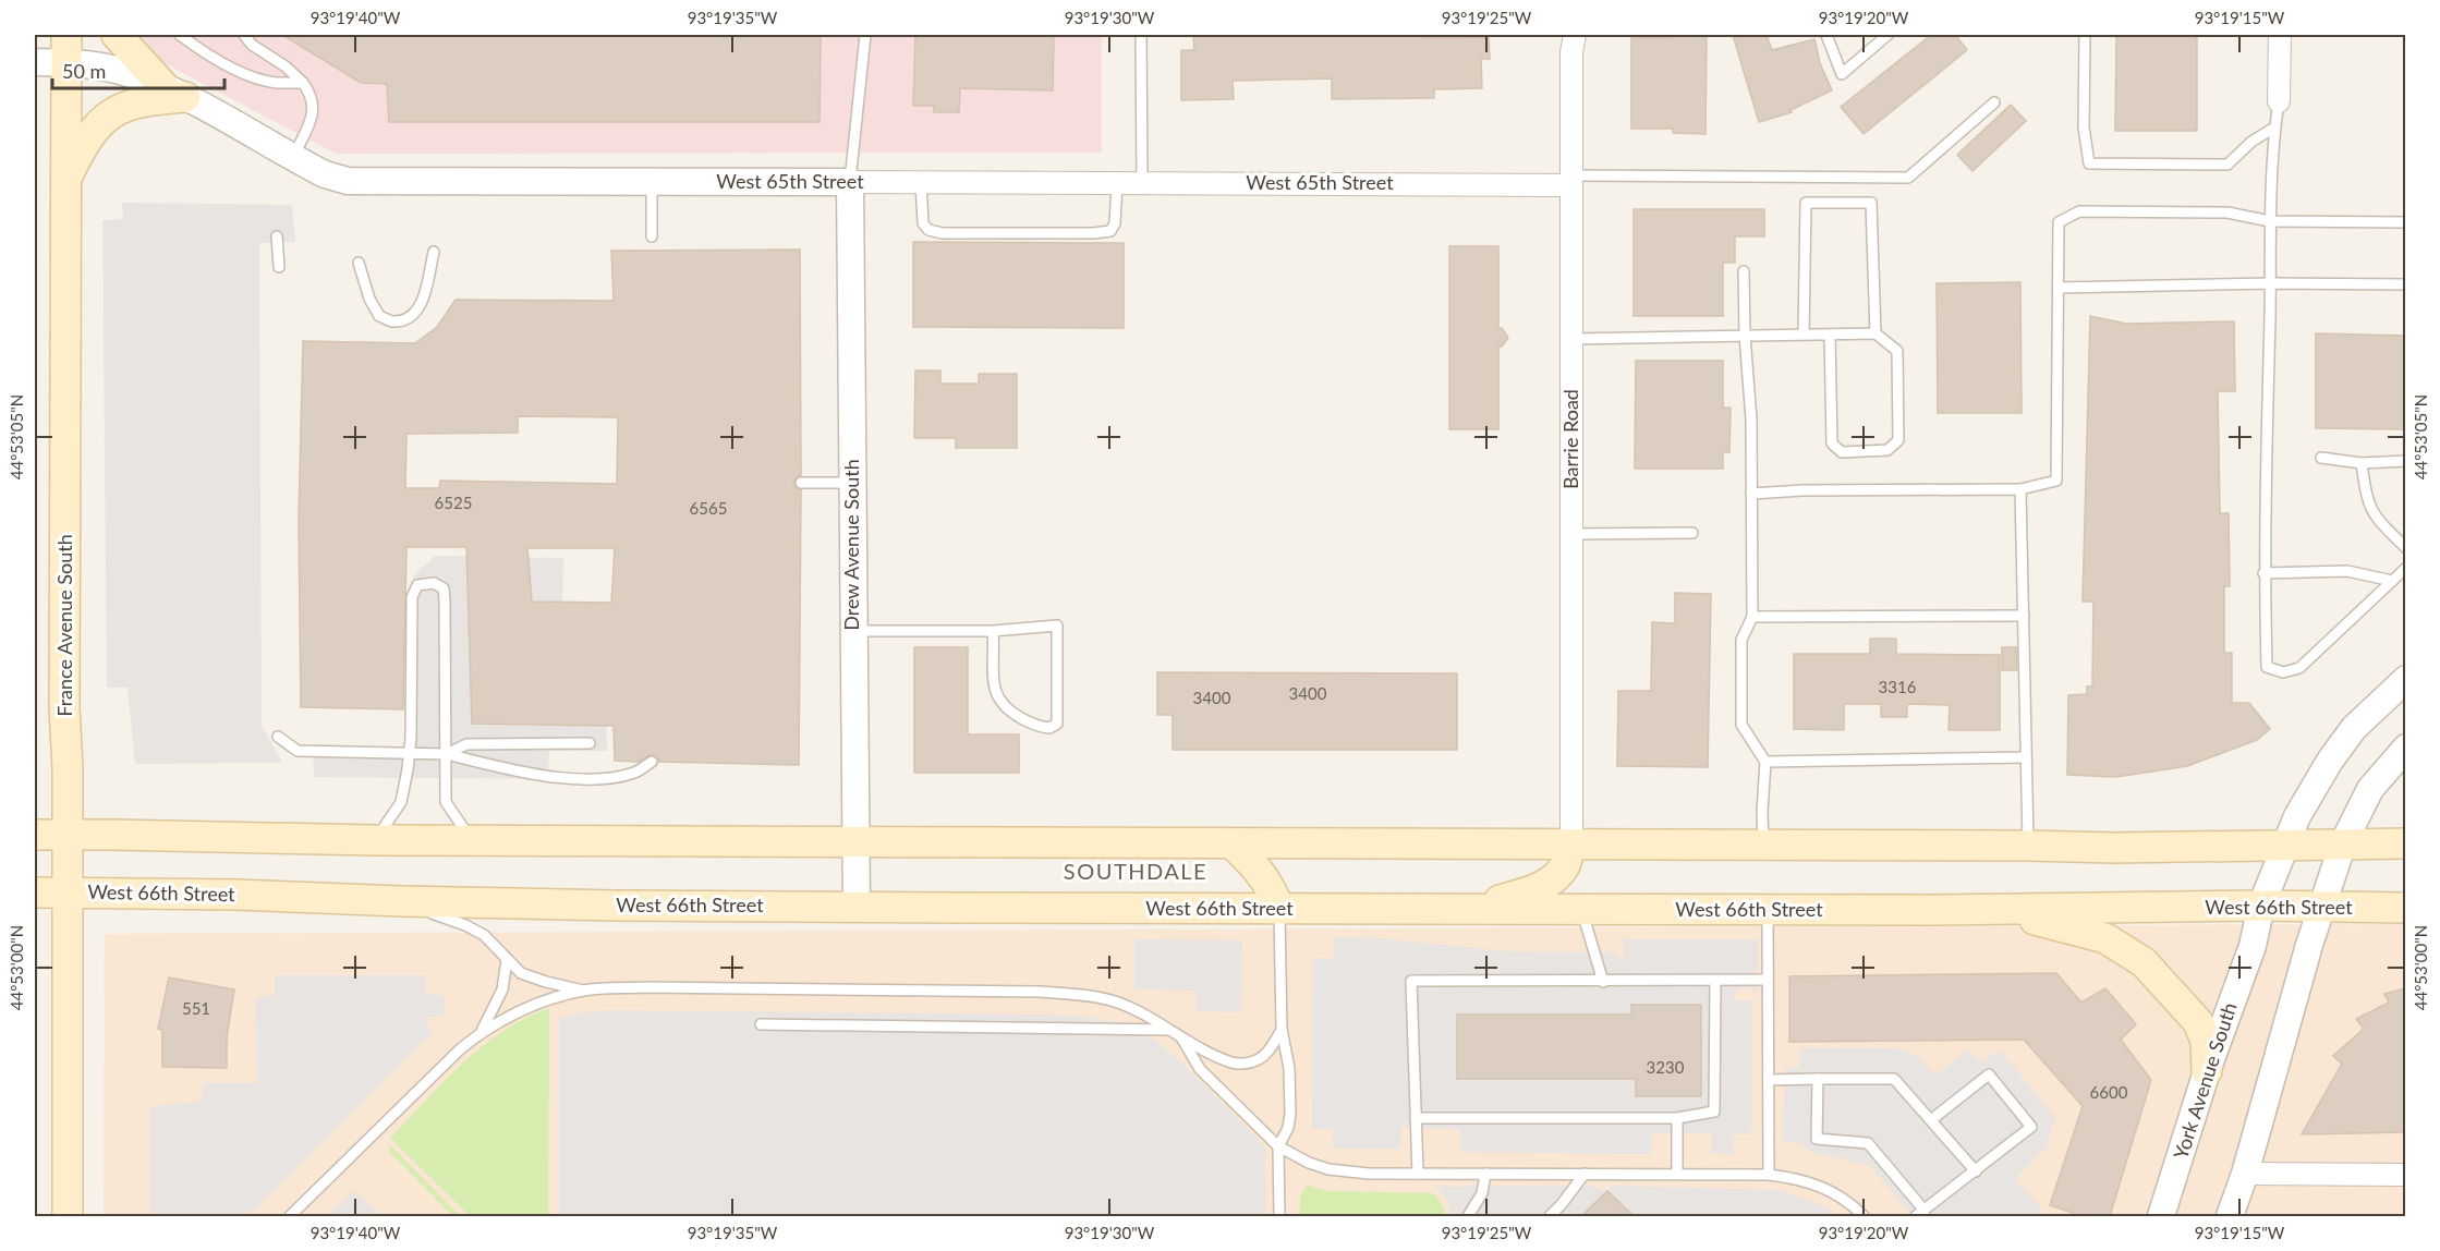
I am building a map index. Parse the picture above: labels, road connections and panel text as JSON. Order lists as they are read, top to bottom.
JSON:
{
  "streets": {
    "main road": ["France Avenue South", "West 66th Street"],
    "street": [
      "West 65th Street",
      "Barrie Road",
      "Drew Avenue South",
      "York Avenue South"
    ]
  },
  "crossings": [
    ["West 65th Street", "Barrie Road"],
    ["West 65th Street", "Drew Avenue South"],
    ["West 65th Street", "France Avenue South"],
    ["Drew Avenue South", "West 66th Street"],
    ["France Avenue South", "West 66th Street"],
    ["West 66th Street", "York Avenue South"]
  ],
  "districts": ["SOUTHDALE"],
  "house_numbers": [
    "6525",
    "6565",
    "3316",
    "3400",
    "3400",
    "551",
    "3230",
    "6600"
  ],
  "scale_bar": "50 m",
  "coordinates": [
    "93°19'40\"W",
    "93°19'35\"W",
    "93°19'30\"W",
    "93°19'25\"W",
    "93°19'20\"W",
    "93°19'15\"W",
    "44°53'05\"N",
    "44°53'00\"N"
  ]
}
